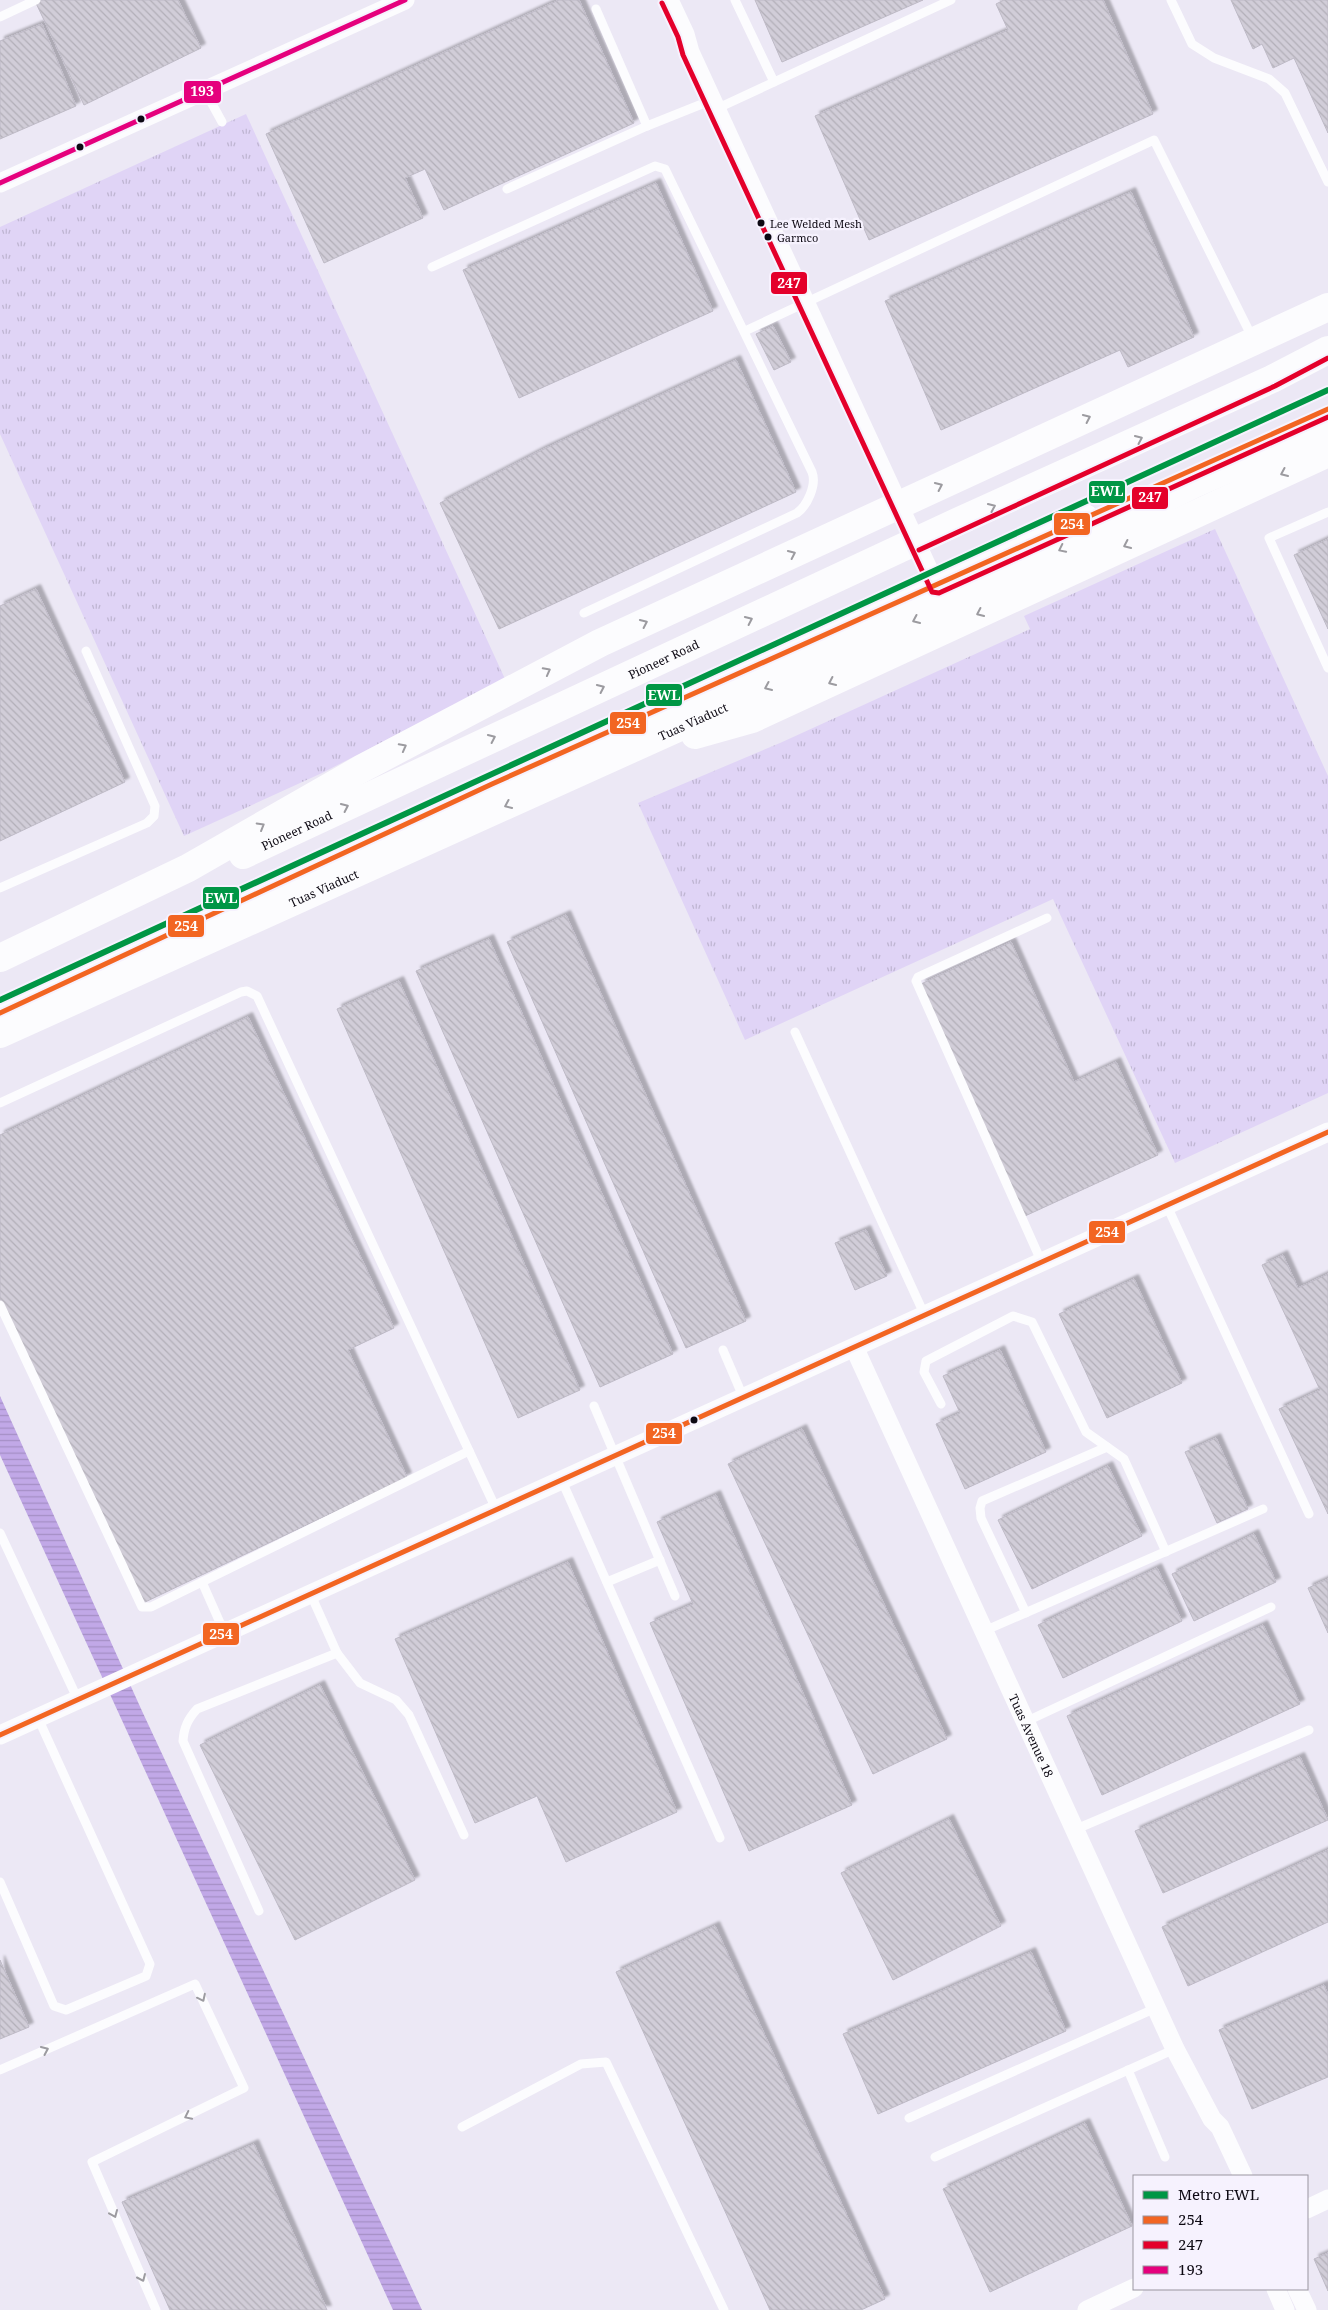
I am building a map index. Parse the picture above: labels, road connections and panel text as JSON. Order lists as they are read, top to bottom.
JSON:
{
  "streets": {
    "main road": ["Pioneer Road", "Tuas Viaduct"],
    "street": ["Tuas Avenue 18"]
  },
  "places": ["Lee Welded Mesh", "Garmco"],
  "lines": [
    "transit line 193",
    "transit line 247",
    "metro line EWL",
    "transit line 254"
  ],
  "legend": [
    "Metro EWL",
    "254",
    "247",
    "193"
  ]
}
